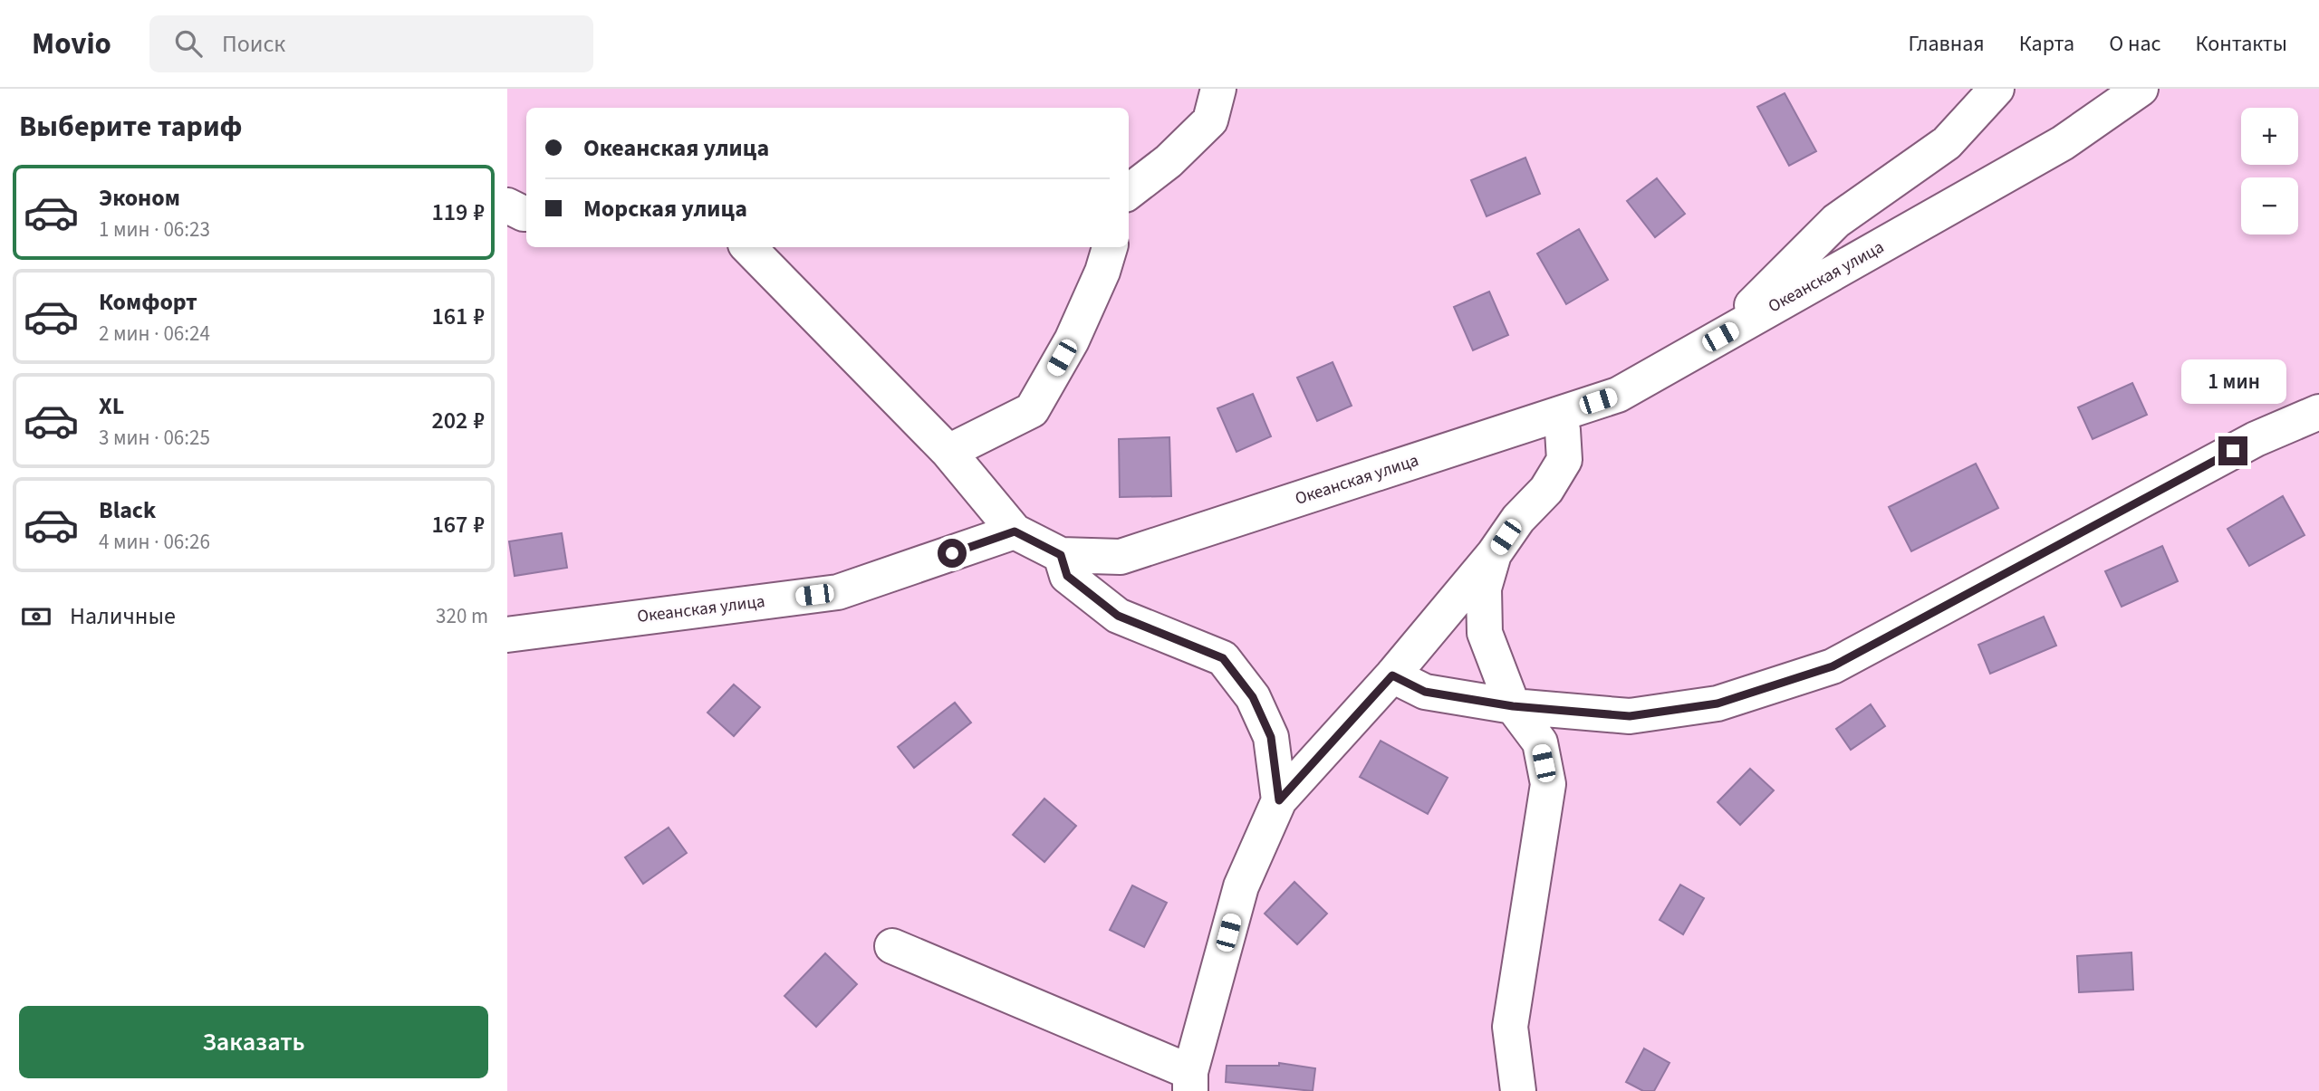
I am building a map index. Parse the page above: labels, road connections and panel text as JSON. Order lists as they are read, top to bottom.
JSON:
{
  "streets": {
    "street": ["Океанская улица"]
  },
  "page": {
    "header": "Movio",
    "search": "Поиск",
    "nav": [
      "Главная",
      "Карта",
      "О нас",
      "Контакты"
    ],
    "heading": "Выберите тариф",
    "map_buttons": ["+", "−"],
    "banner": ["Океанская улица", "Морская улица"],
    "list": [
      {
        "name": "Эконом",
        "note": "1 мин · 06:23",
        "value": "119 ₽"
      },
      {
        "name": "Комфорт",
        "note": "2 мин · 06:24",
        "value": "161 ₽"
      },
      {
        "name": "XL",
        "note": "3 мин · 06:25",
        "value": "202 ₽"
      },
      {
        "name": "Black",
        "note": "4 мин · 06:26",
        "value": "167 ₽"
      }
    ],
    "bubble": "1 мин",
    "pay": ["Наличные", "320 m"],
    "buttons": "Заказать"
  }
}
